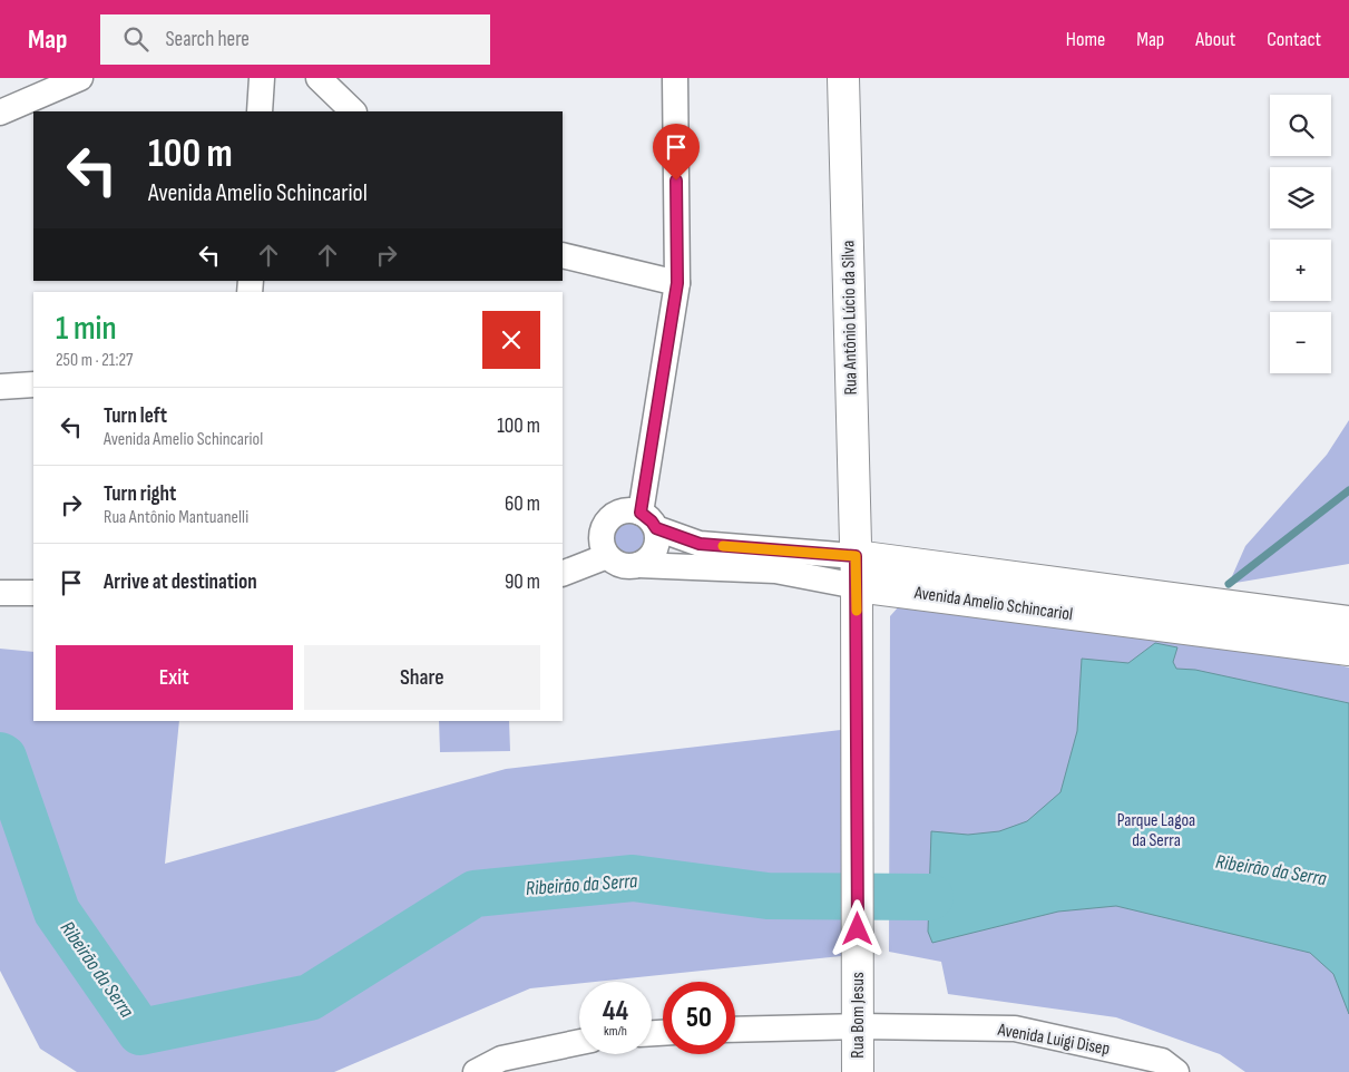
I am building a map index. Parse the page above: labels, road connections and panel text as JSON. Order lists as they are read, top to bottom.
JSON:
{
  "streets": {
    "main road": ["Rua Antônio Lúcio da Silva", "Avenida Amelio Schincariol", "Rua Bom Jesus"],
    "street": ["Avenida Luigi Disep"]
  },
  "crossings": [
    ["Rua Antônio Lúcio da Silva", "Avenida Amelio Schincariol"],
    ["Rua Antônio Lúcio da Silva", "Rua Bom Jesus"],
    ["Avenida Amelio Schincariol", "Rua Bom Jesus"],
    ["Rua Bom Jesus", "Avenida Luigi Disep"]
  ],
  "water": ["Ribeirão da Serra"],
  "parks": ["Parque Lagoa da Serra"],
  "page": {
    "header": "Map",
    "search": "Search here",
    "nav": [
      "Home",
      "Map",
      "About",
      "Contact"
    ],
    "map_buttons": ["+", "−"],
    "turn": ["100 m", "Avenida Amelio Schincariol"],
    "heading": ["1 min", "250 m · 21:27"],
    "list": [
      {
        "name": "Turn left",
        "note": "Avenida Amelio Schincariol",
        "value": "100 m"
      },
      {
        "name": "Turn right",
        "note": "Rua Antônio Mantuanelli",
        "value": "60 m"
      },
      {
        "name": "Arrive at destination",
        "value": "90 m"
      }
    ],
    "buttons": ["Exit", "Share"],
    "speed": "44 km/h",
    "limit": "50"
  }
}
